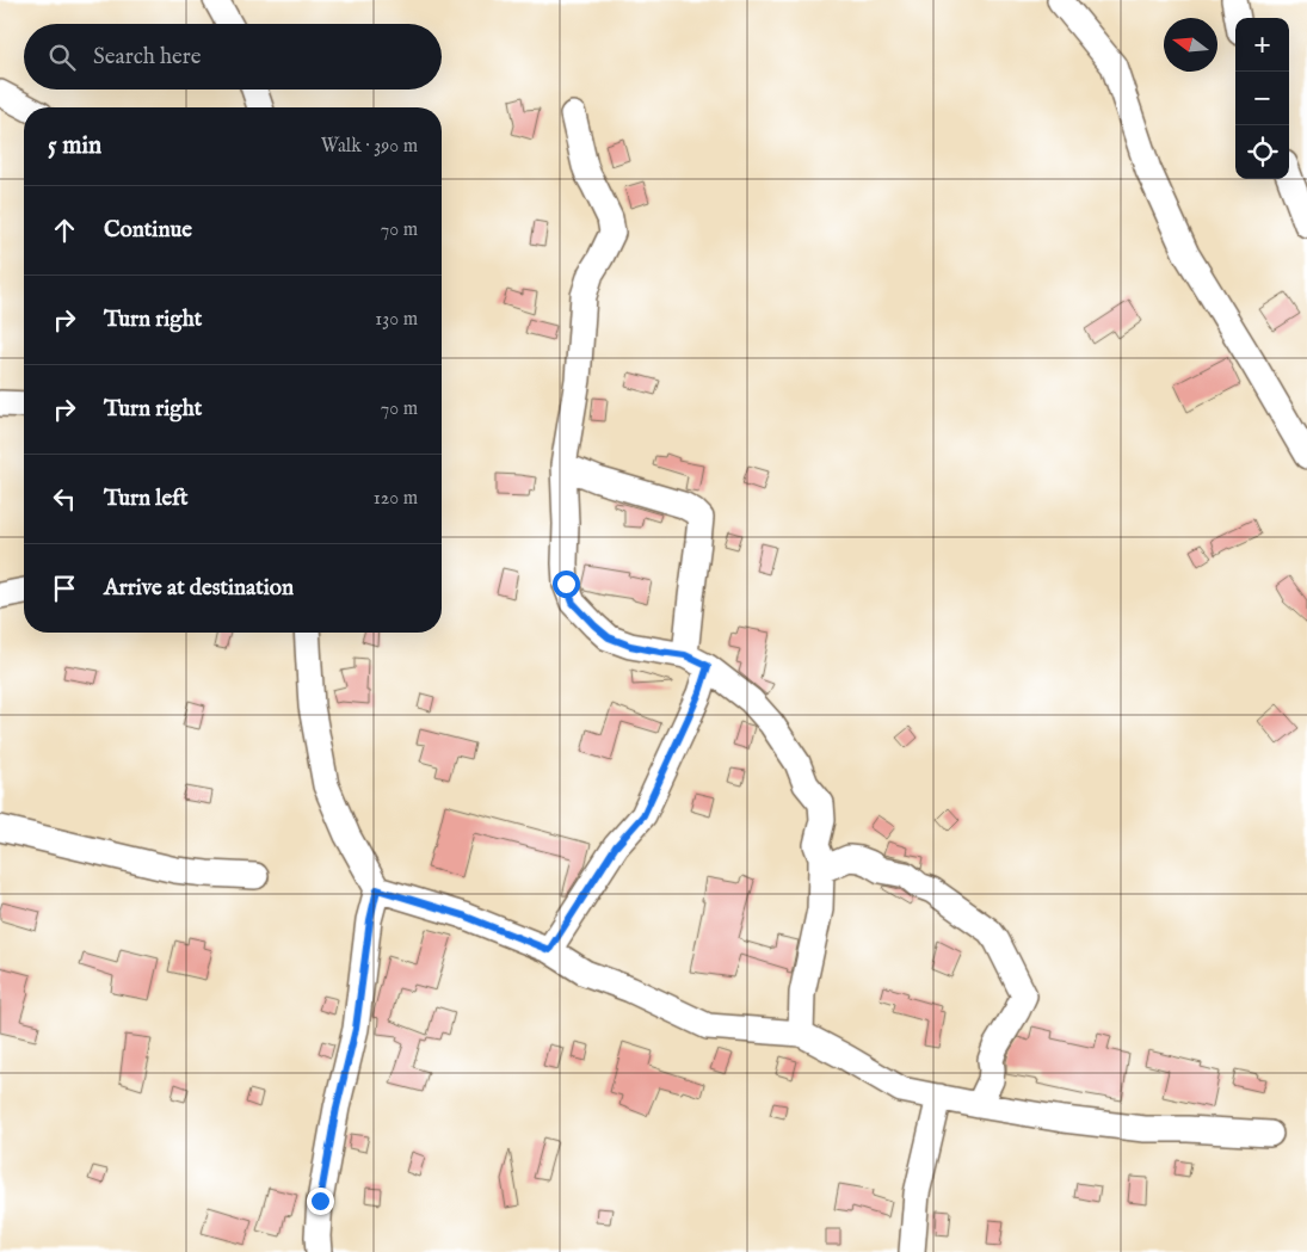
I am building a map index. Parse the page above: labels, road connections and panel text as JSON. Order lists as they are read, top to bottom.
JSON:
{
  "north": "left",
  "page": {
    "map_buttons": ["+", "−"],
    "search": "Search here",
    "heading": ["5 min", "Walk · 390 m"],
    "list": [
      ["Continue", "70 m"],
      ["Turn right", "130 m"],
      ["Turn right", "70 m"],
      ["Turn left", "120 m"],
      "Arrive at destination"
    ]
  }
}
